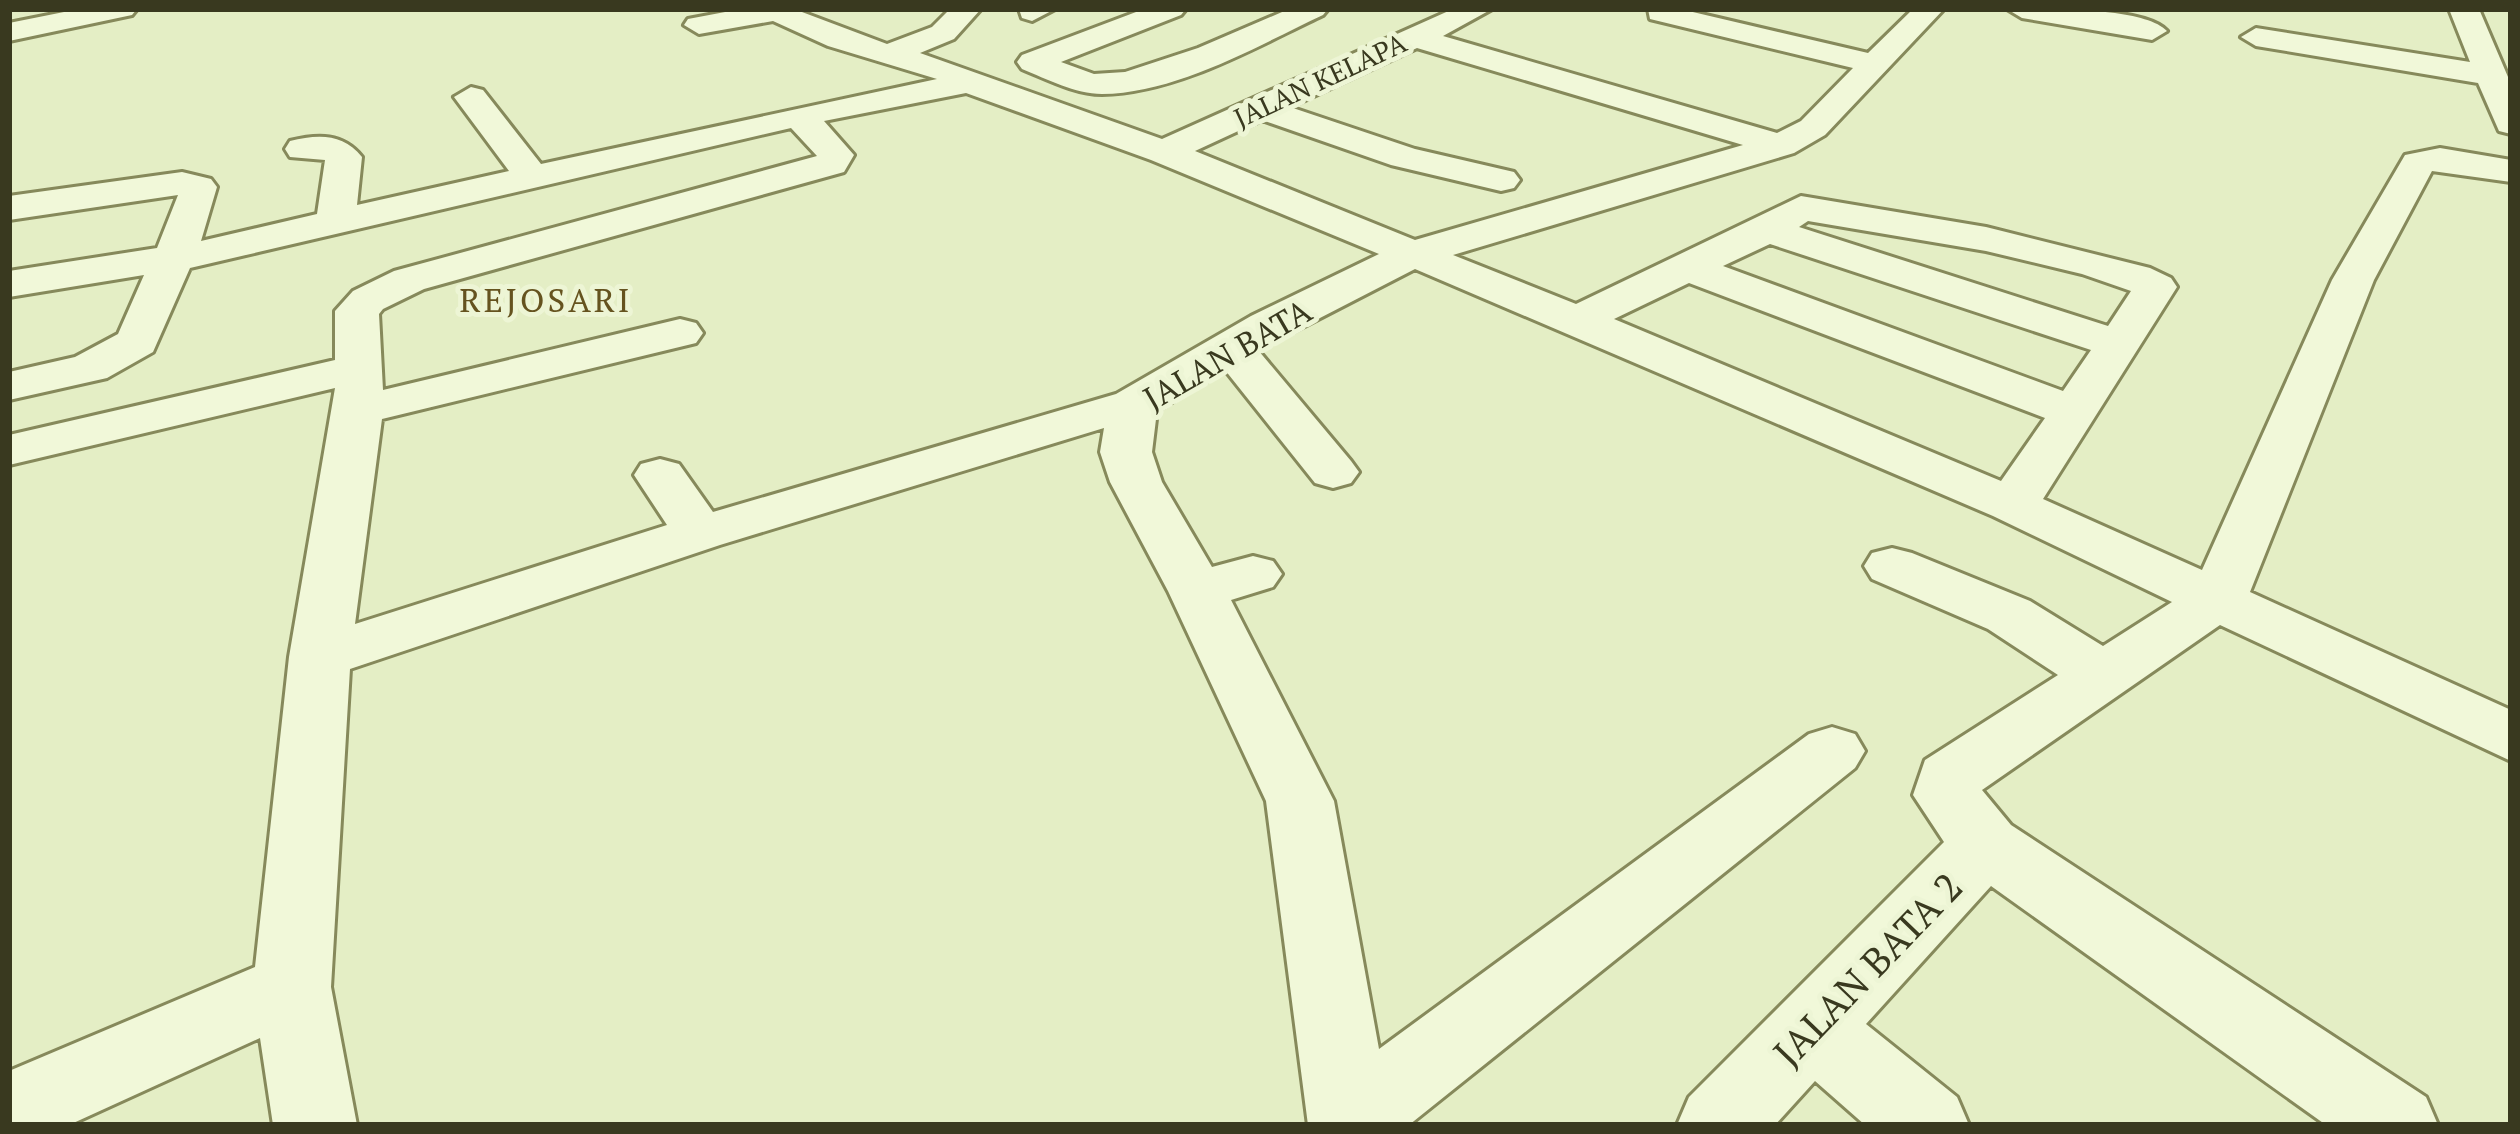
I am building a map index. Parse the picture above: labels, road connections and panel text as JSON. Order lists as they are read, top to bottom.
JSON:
{
  "streets": {
    "street": ["JALAN KELAPA", "JALAN BATA", "JALAN BATA 2"]
  },
  "districts": ["REJOSARI"]
}
